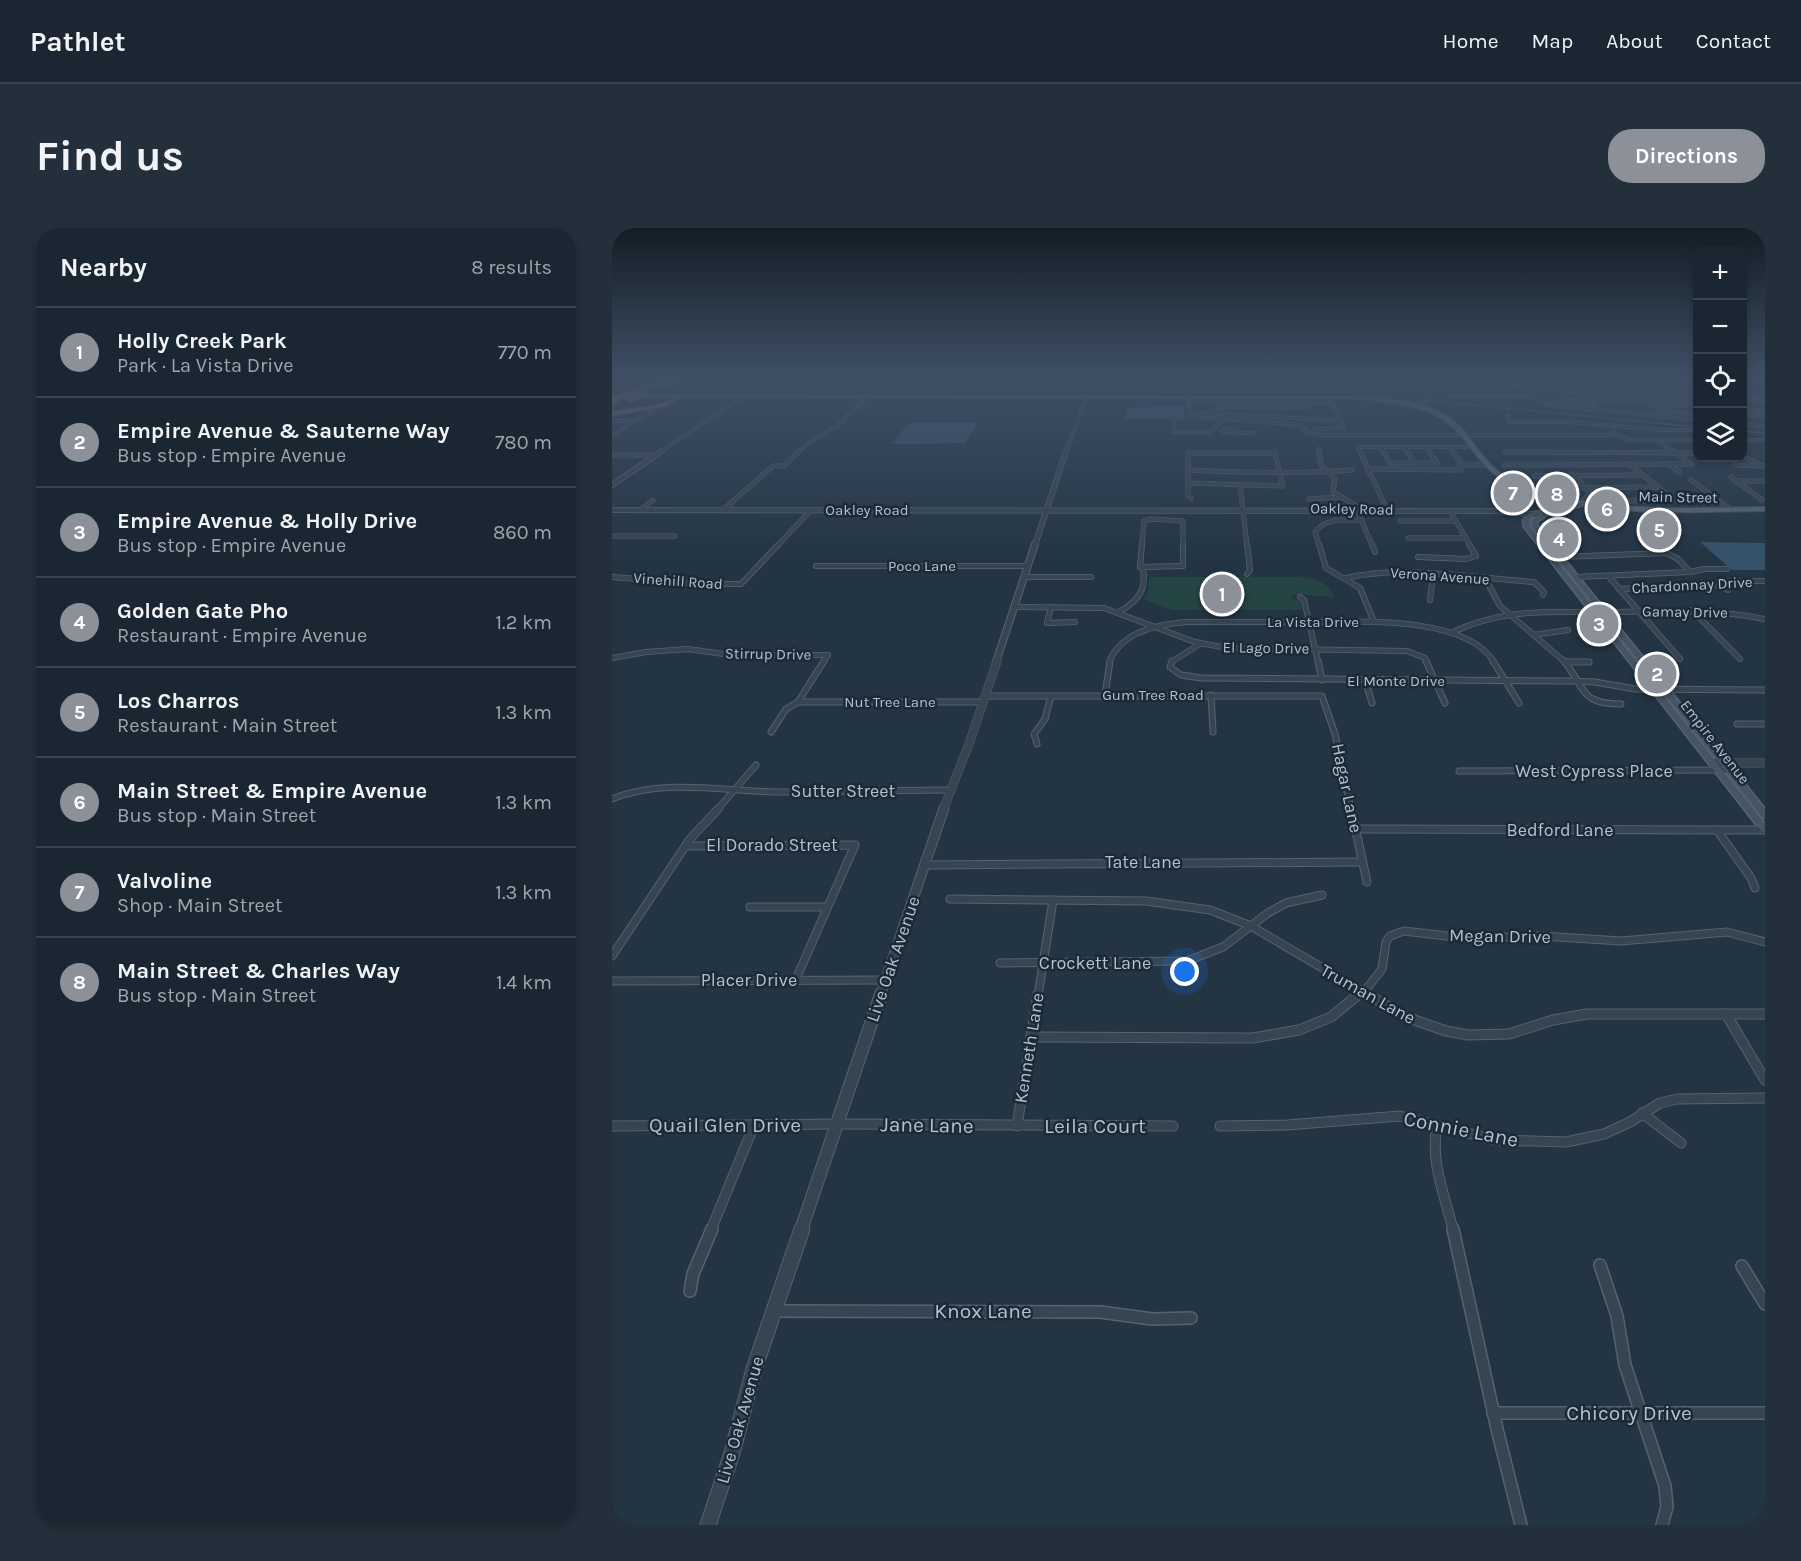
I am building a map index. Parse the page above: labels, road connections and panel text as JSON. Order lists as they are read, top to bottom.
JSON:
{
  "streets": {
    "main road": ["Main Street", "Empire Avenue"],
    "street": [
      "Oakley Road",
      "Poco Lane",
      "Verona Avenue",
      "Vinehill Road",
      "Chardonnay Drive",
      "Gamay Drive",
      "La Vista Drive",
      "El Lago Drive",
      "Stirrup Drive",
      "El Monte Drive",
      "Gum Tree Road",
      "Nut Tree Lane",
      "West Cypress Place",
      "Hagar Lane",
      "Sutter Street",
      "Bedford Lane",
      "El Dorado Street",
      "Tate Lane",
      "Megan Drive",
      "Live Oak Avenue",
      "Crockett Lane",
      "Placer Drive",
      "Truman Lane",
      "Kenneth Lane",
      "Quail Glen Drive",
      "Jane Lane",
      "Leila Court",
      "Connie Lane",
      "Knox Lane",
      "Chicory Drive"
    ]
  },
  "crossings": [
    ["Oakley Road", "Vinehill Road"],
    ["Oakley Road", "Empire Avenue"],
    ["Oakley Road", "Live Oak Avenue"],
    ["Poco Lane", "Live Oak Avenue"],
    ["Gamay Drive", "La Vista Drive"],
    ["Gamay Drive", "Empire Avenue"],
    ["La Vista Drive", "El Lago Drive"],
    ["La Vista Drive", "El Monte Drive"],
    ["La Vista Drive", "Gum Tree Road"],
    ["El Lago Drive", "El Monte Drive"],
    ["El Lago Drive", "Live Oak Avenue"],
    ["Stirrup Drive", "Nut Tree Lane"],
    ["El Monte Drive", "Empire Avenue"],
    ["Gum Tree Road", "Nut Tree Lane"],
    ["Gum Tree Road", "Hagar Lane"],
    ["Gum Tree Road", "Live Oak Avenue"],
    ["Nut Tree Lane", "Live Oak Avenue"],
    ["Empire Avenue", "West Cypress Place"],
    ["Empire Avenue", "Bedford Lane"],
    ["Hagar Lane", "Bedford Lane"],
    ["Hagar Lane", "Tate Lane"],
    ["Sutter Street", "Live Oak Avenue"],
    ["El Dorado Street", "Placer Drive"],
    ["Tate Lane", "Live Oak Avenue"],
    ["Megan Drive", "Truman Lane"],
    ["Megan Drive", "Kenneth Lane"],
    ["Live Oak Avenue", "Placer Drive"],
    ["Live Oak Avenue", "Quail Glen Drive"],
    ["Live Oak Avenue", "Jane Lane"],
    ["Live Oak Avenue", "Knox Lane"],
    ["Crockett Lane", "Truman Lane"],
    ["Crockett Lane", "Kenneth Lane"],
    ["Truman Lane", "Kenneth Lane"],
    ["Kenneth Lane", "Jane Lane"],
    ["Kenneth Lane", "Leila Court"],
    ["Quail Glen Drive", "Jane Lane"],
    ["Jane Lane", "Leila Court"]
  ],
  "page": {
    "header": "Pathlet",
    "nav": [
      "Home",
      "Map",
      "About",
      "Contact"
    ],
    "buttons": "Directions",
    "title": "Find us",
    "heading": ["Nearby", "8 results"],
    "map_buttons": ["+", "−"],
    "list": [
      {
        "mark": "1",
        "name": "Holly Creek Park",
        "note": "Park · La Vista Drive",
        "value": "770 m"
      },
      {
        "mark": "2",
        "name": "Empire Avenue & Sauterne Way",
        "note": "Bus stop · Empire Avenue",
        "value": "780 m"
      },
      {
        "mark": "3",
        "name": "Empire Avenue & Holly Drive",
        "note": "Bus stop · Empire Avenue",
        "value": "860 m"
      },
      {
        "mark": "4",
        "name": "Golden Gate Pho",
        "note": "Restaurant · Empire Avenue",
        "value": "1.2 km"
      },
      {
        "mark": "5",
        "name": "Los Charros",
        "note": "Restaurant · Main Street",
        "value": "1.3 km"
      },
      {
        "mark": "6",
        "name": "Main Street & Empire Avenue",
        "note": "Bus stop · Main Street",
        "value": "1.3 km"
      },
      {
        "mark": "7",
        "name": "Valvoline",
        "note": "Shop · Main Street",
        "value": "1.3 km"
      },
      {
        "mark": "8",
        "name": "Main Street & Charles Way",
        "note": "Bus stop · Main Street",
        "value": "1.4 km"
      }
    ],
    "pins": [
      "7",
      "8",
      "6",
      "5",
      "4",
      "1",
      "3",
      "2"
    ]
  }
}
